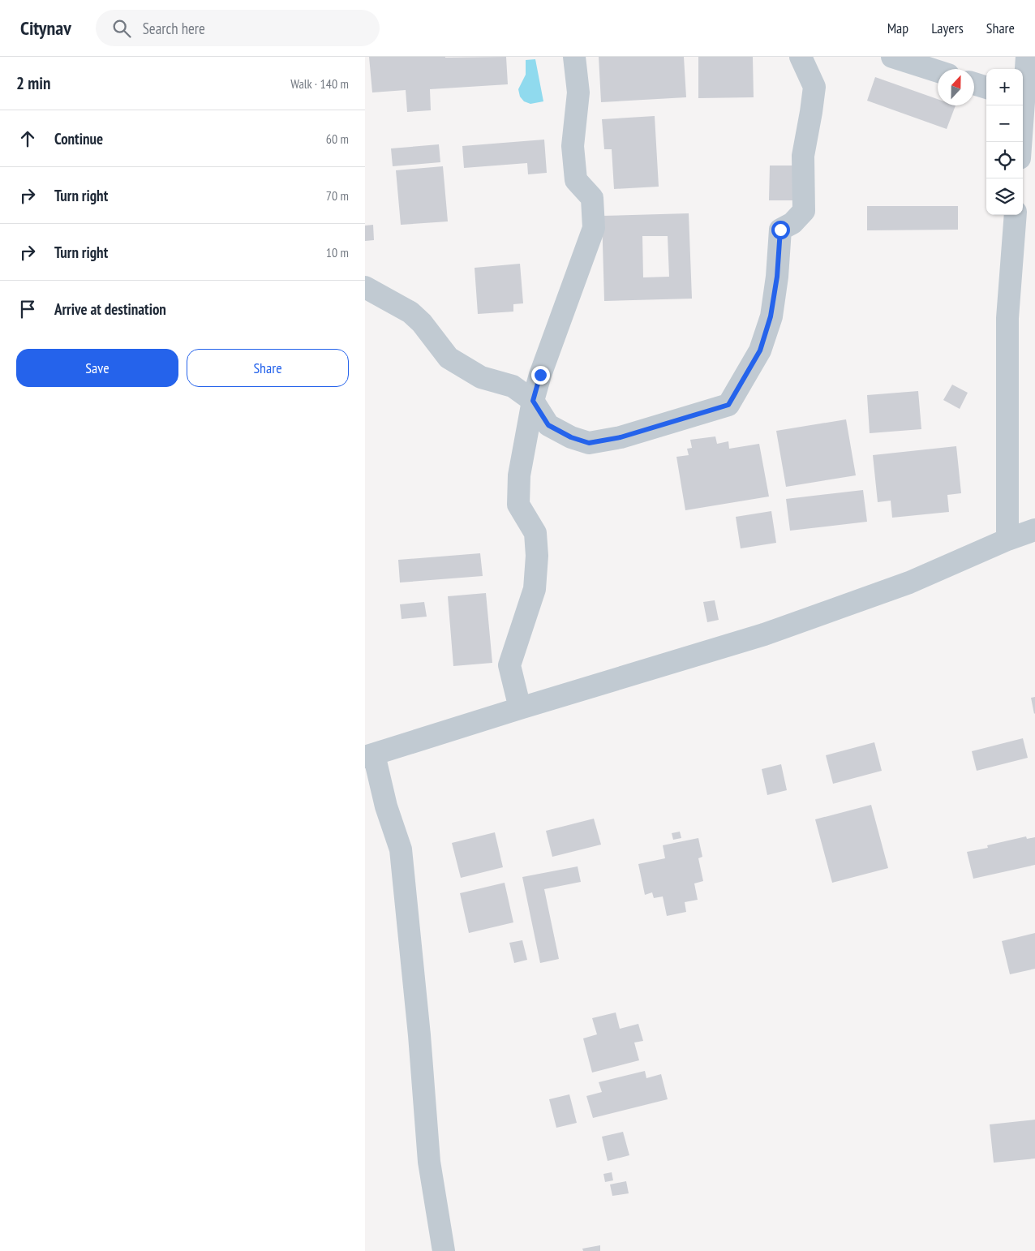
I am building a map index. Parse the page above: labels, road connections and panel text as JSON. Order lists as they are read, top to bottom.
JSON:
{
  "north": "top",
  "page": {
    "header": "Citynav",
    "search": "Search here",
    "nav": ["Map", "Layers", "Share"],
    "heading": ["2 min", "Walk · 140 m"],
    "map_buttons": ["+", "−"],
    "list": [
      ["Continue", "60 m"],
      ["Turn right", "70 m"],
      ["Turn right", "10 m"],
      "Arrive at destination"
    ],
    "buttons": ["Save", "Share"]
  }
}
